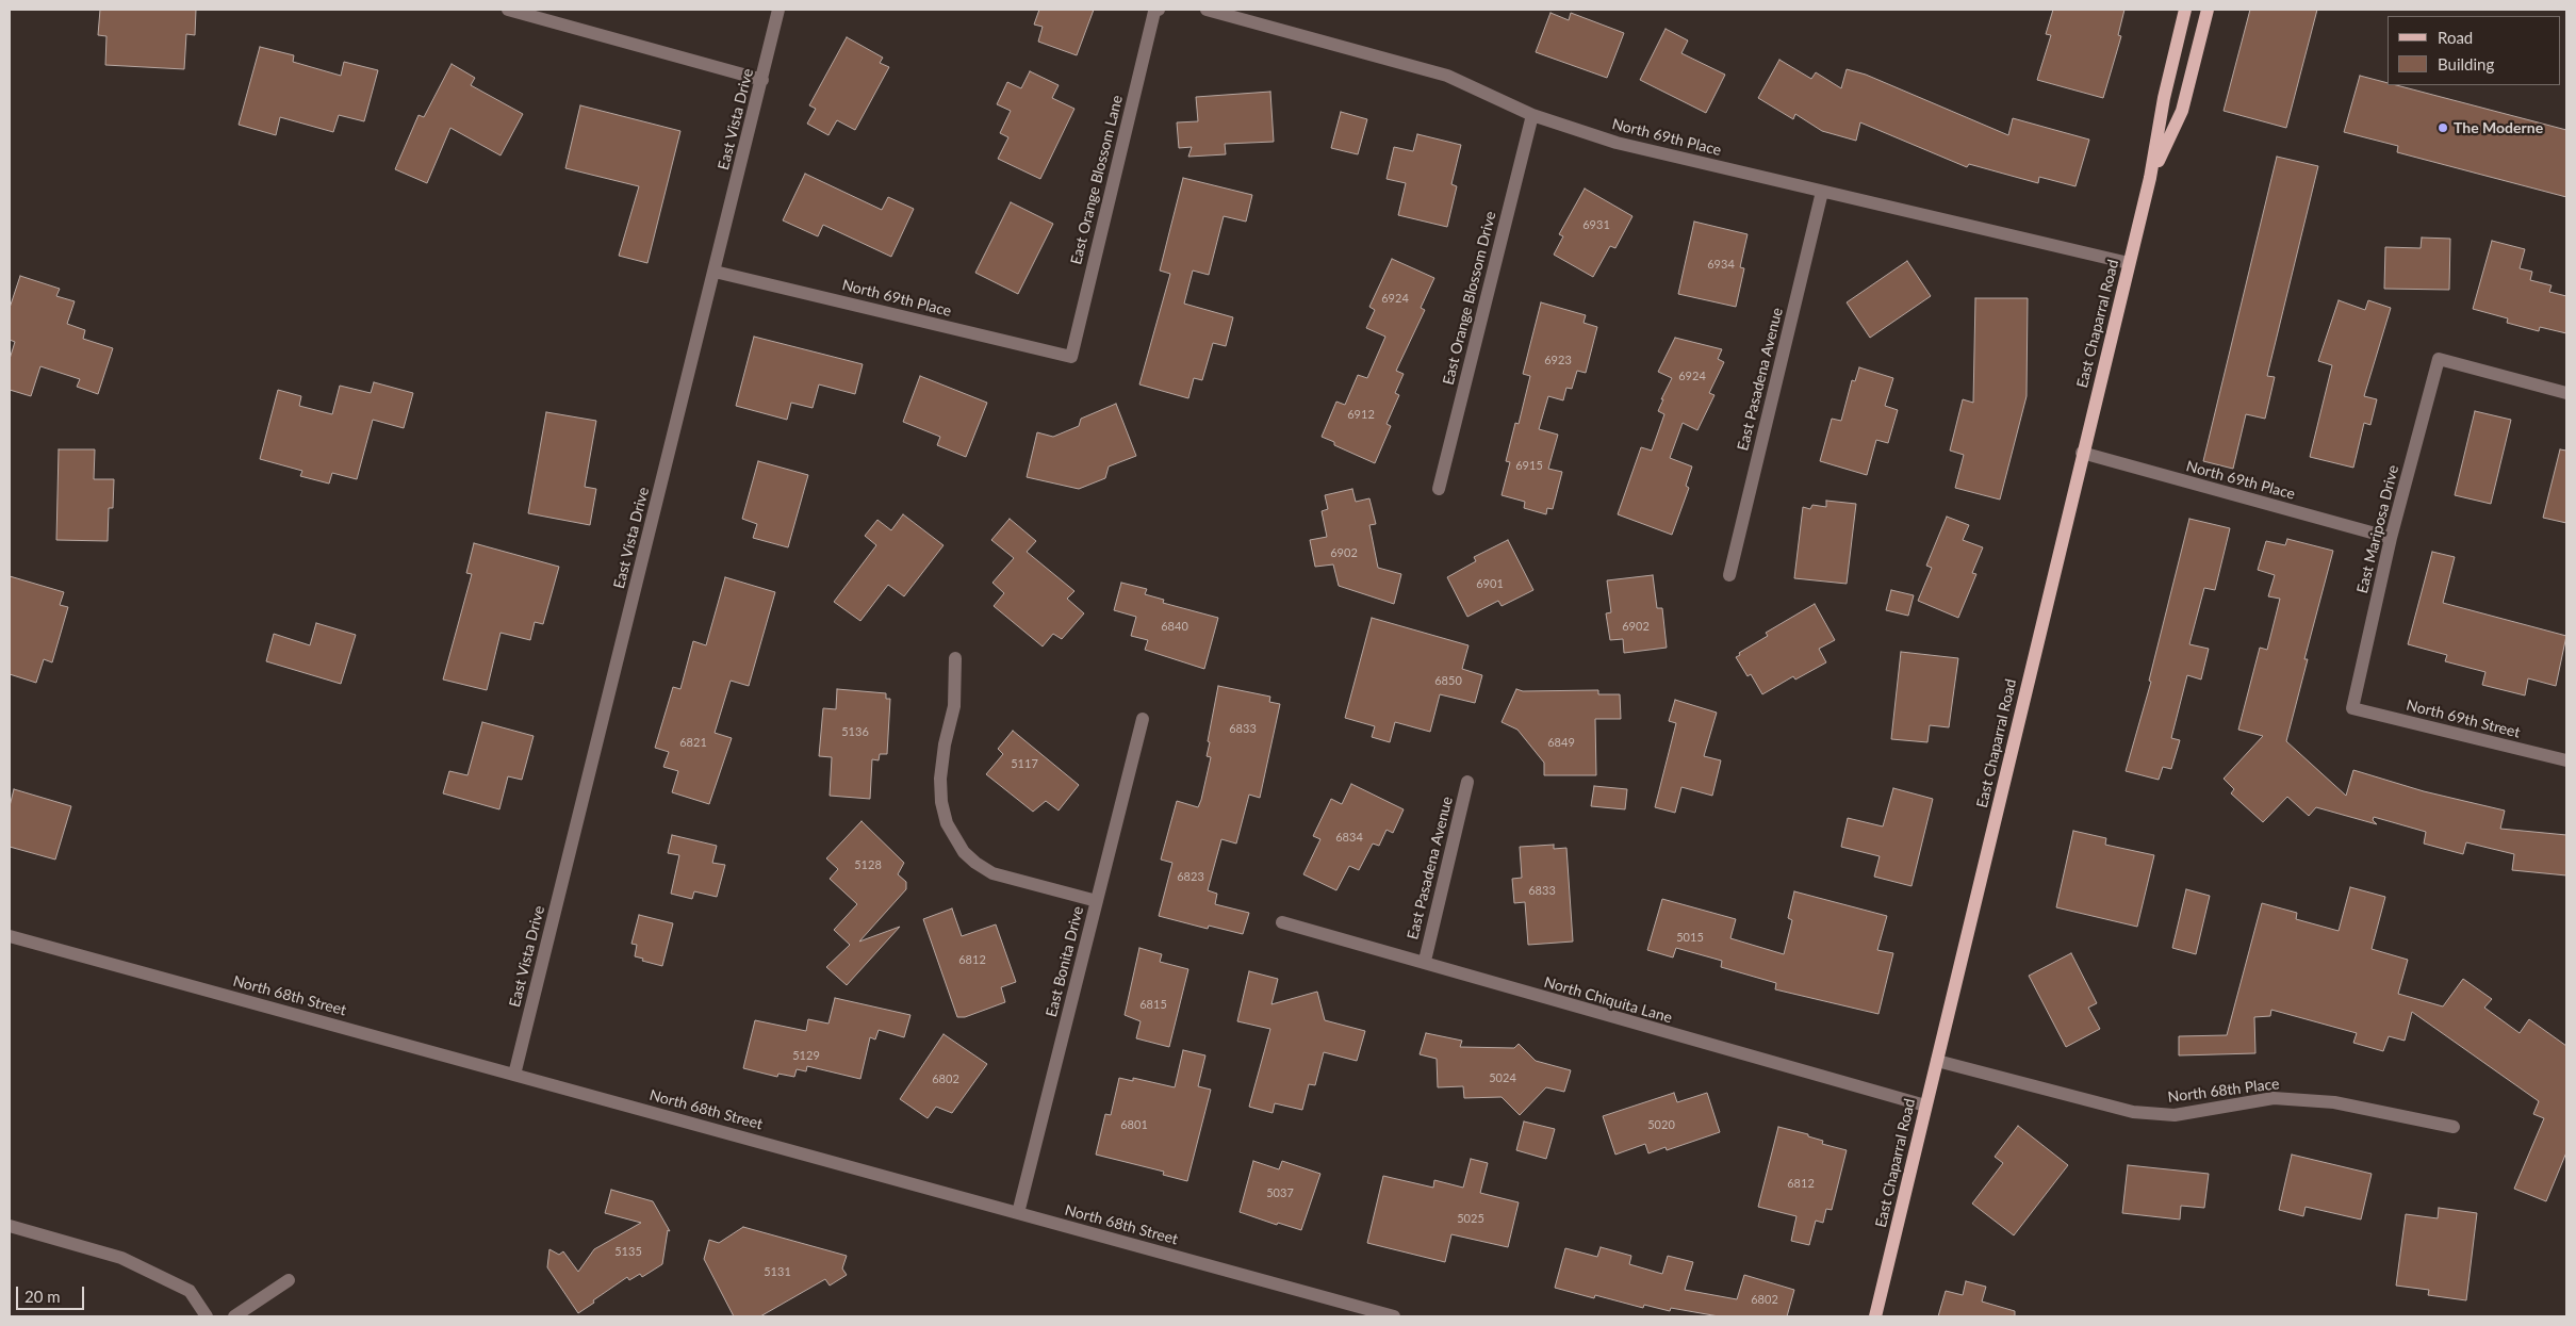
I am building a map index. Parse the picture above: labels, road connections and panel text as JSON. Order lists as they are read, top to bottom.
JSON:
{
  "streets": {
    "main road": ["East Chaparral Road"],
    "street": [
      "East Vista Drive",
      "North 69th Place",
      "East Orange Blossom Lane",
      "East Orange Blossom Drive",
      "East Pasadena Avenue",
      "East Mariposa Drive",
      "North 69th Street",
      "East Bonita Drive",
      "North 68th Street",
      "North Chiquita Lane",
      "North 68th Place"
    ]
  },
  "crossings": [
    ["East Vista Drive", "North 69th Place"],
    ["East Vista Drive", "North 68th Street"],
    ["North 69th Place", "East Orange Blossom Lane"],
    ["North 69th Place", "East Orange Blossom Drive"],
    ["North 69th Place", "East Chaparral Road"],
    ["North 69th Place", "East Pasadena Avenue"],
    ["North 69th Place", "East Mariposa Drive"],
    ["East Chaparral Road", "North Chiquita Lane"],
    ["East Chaparral Road", "North 68th Place"],
    ["East Pasadena Avenue", "North Chiquita Lane"],
    ["East Mariposa Drive", "North 69th Street"],
    ["East Bonita Drive", "North 68th Street"]
  ],
  "places": ["The Moderne"],
  "house_numbers": [
    "6931",
    "6934",
    "6924",
    "6923",
    "6924",
    "6912",
    "6915",
    "6902",
    "6901",
    "6840",
    "6902",
    "6850",
    "6833",
    "5136",
    "6821",
    "6849",
    "5117",
    "6834",
    "5128",
    "6823",
    "6833",
    "5015",
    "6812",
    "6815",
    "5129",
    "5024",
    "6802",
    "6801",
    "5020",
    "6812",
    "5037",
    "5025",
    "5135",
    "5131",
    "6802"
  ],
  "legend": ["Road", "Building"],
  "scale_bar": "20 m"
}
